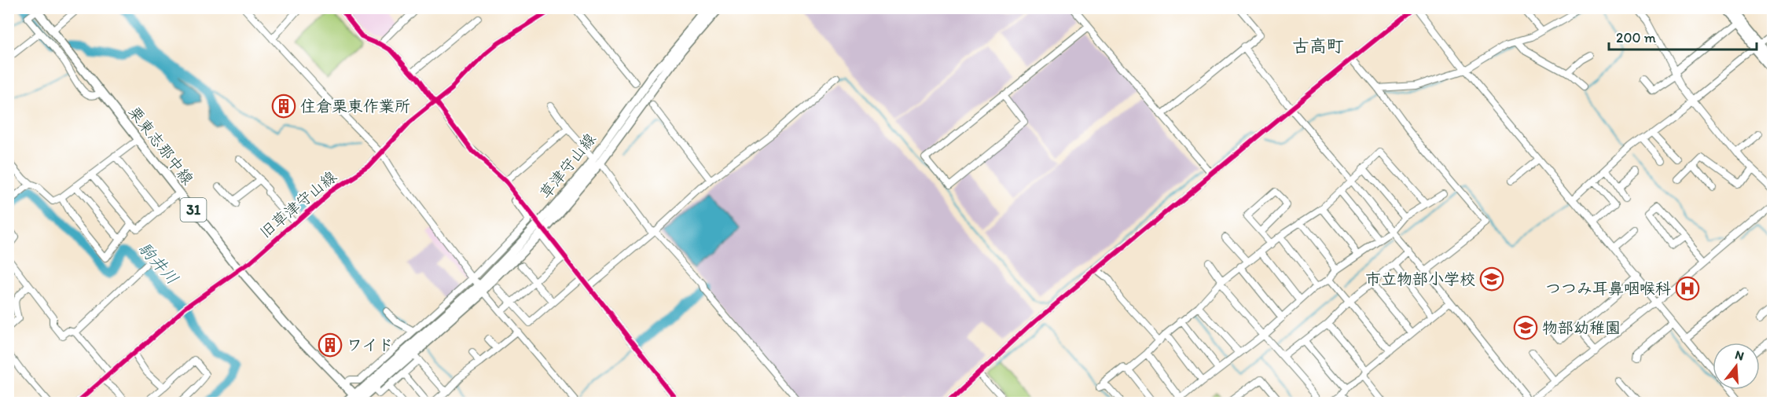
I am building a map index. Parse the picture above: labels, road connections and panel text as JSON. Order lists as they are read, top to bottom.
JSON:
{
  "streets": {
    "main road": ["栗東志那中線", "草津守山線", "31"],
    "street": ["旧草津守山線"]
  },
  "crossings": [
    ["栗東志那中線", "草津守山線"],
    ["栗東志那中線", "旧草津守山線"]
  ],
  "districts": ["古高町"],
  "water": ["駒井川"],
  "places": {
    "building": ["住倉栗東作業所", "ワイド"],
    "school or university": ["市立物部小学校", "物部幼稚園"],
    "hospital": ["つつみ耳鼻咽喉科"]
  },
  "scale_bar": "200 m",
  "north": "top"
}
